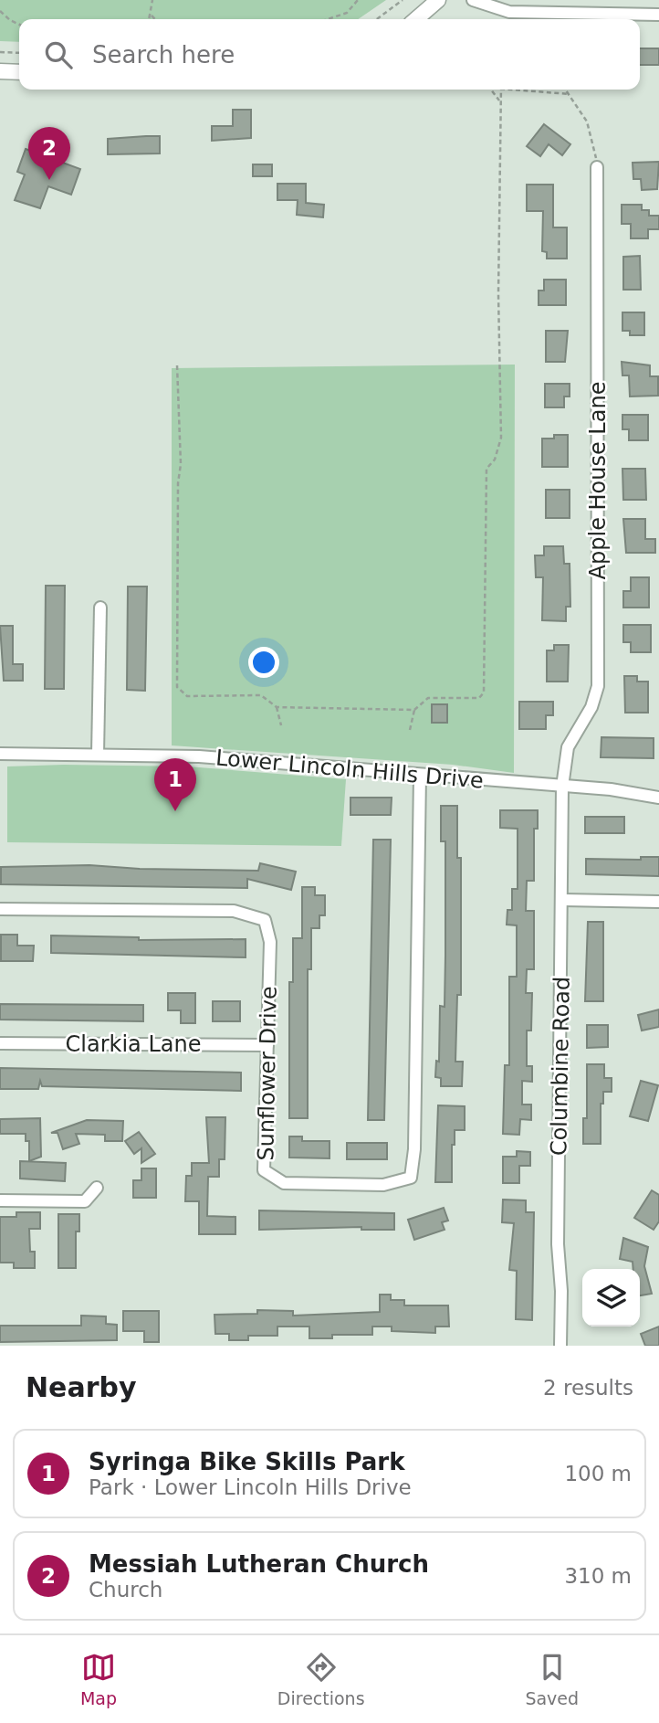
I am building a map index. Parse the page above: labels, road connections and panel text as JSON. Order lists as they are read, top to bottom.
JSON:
{
  "streets": {
    "street": [
      "Apple House Lane",
      "Lower Lincoln Hills Drive",
      "Clarkia Lane",
      "Columbine Road",
      "Sunflower Drive"
    ]
  },
  "crossings": [
    ["Apple House Lane", "Lower Lincoln Hills Drive"],
    ["Apple House Lane", "Columbine Road"],
    ["Lower Lincoln Hills Drive", "Columbine Road"],
    ["Lower Lincoln Hills Drive", "Sunflower Drive"],
    ["Clarkia Lane", "Sunflower Drive"]
  ],
  "page": {
    "search": "Search here",
    "pins": ["2", "1"],
    "heading": ["Nearby", "2 results"],
    "list": [
      {
        "mark": "1",
        "name": "Syringa Bike Skills Park",
        "note": "Park · Lower Lincoln Hills Drive",
        "value": "100 m"
      },
      {
        "mark": "2",
        "name": "Messiah Lutheran Church",
        "note": "Church",
        "value": "310 m"
      }
    ],
    "nav": ["Map", "Directions", "Saved"]
  }
}
